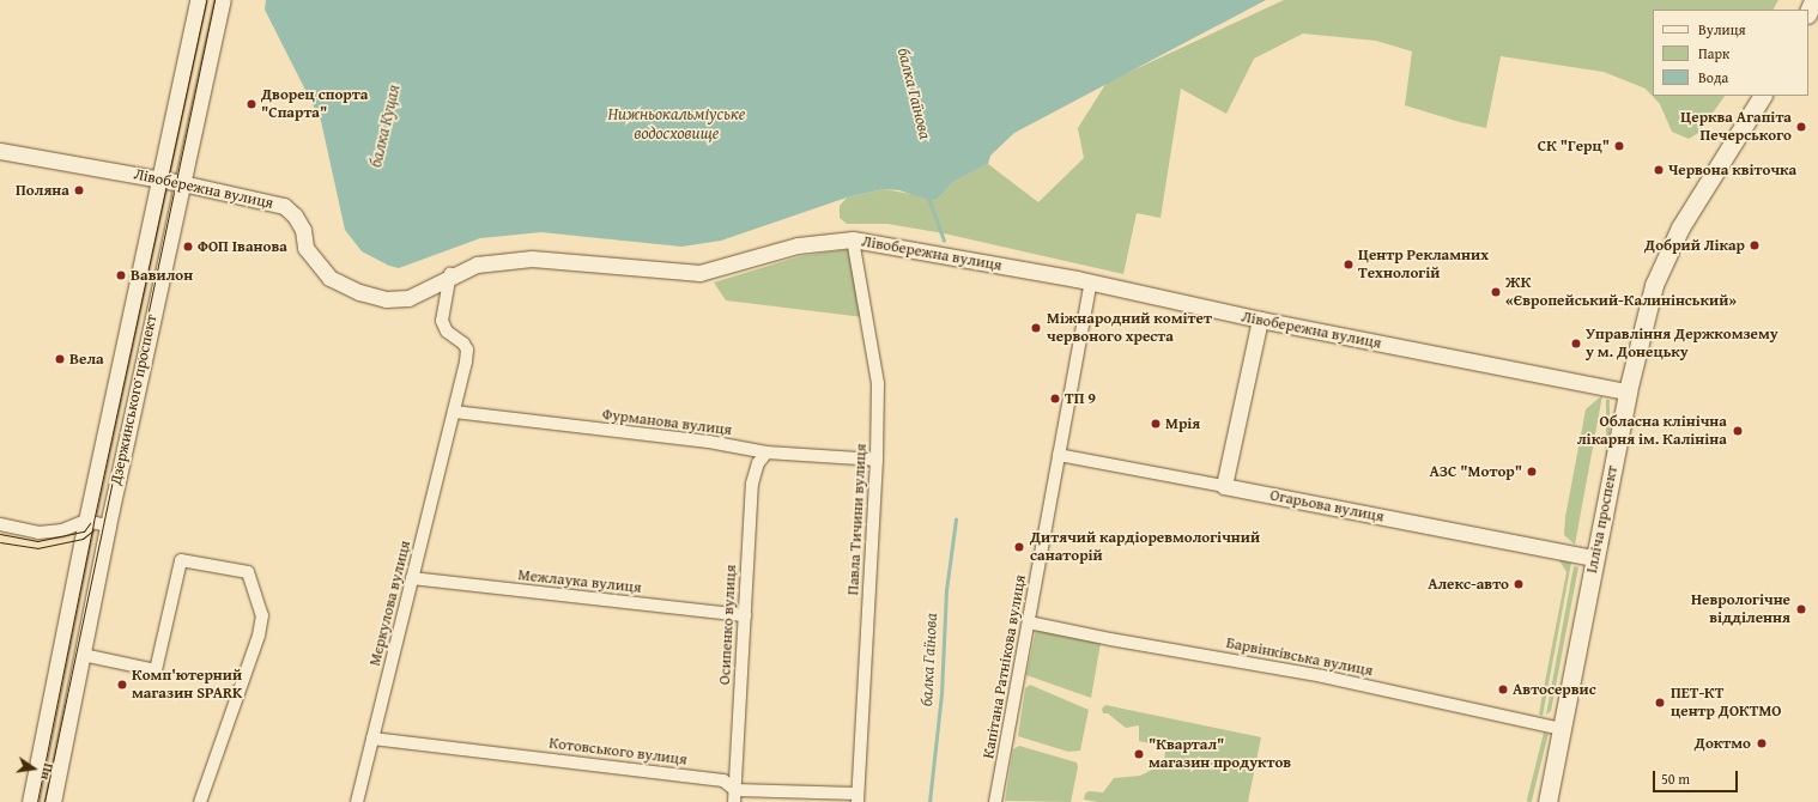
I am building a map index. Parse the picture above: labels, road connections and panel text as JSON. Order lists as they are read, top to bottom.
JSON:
{
  "streets": {
    "main road": ["Ілліча проспект"],
    "street": [
      "Лівобережна вулиця",
      "Дзержинського проспект",
      "Фурманова вулиця",
      "Огарьова вулиця",
      "Павла Тичини вулиця",
      "Межлаука вулиця",
      "Мєркулова вулиця",
      "Осипенко вулиця",
      "Барвінківська вулиця",
      "Капітана Ратнікова вулиця",
      "Котовського вулиця"
    ]
  },
  "crossings": [
    ["Лівобережна вулиця", "Дзержинського проспект"],
    ["Лівобережна вулиця", "Павла Тичини вулиця"],
    ["Лівобережна вулиця", "Ілліча проспект"],
    ["Лівобережна вулиця", "Мєркулова вулиця"],
    ["Лівобережна вулиця", "Капітана Ратнікова вулиця"],
    ["Фурманова вулиця", "Павла Тичини вулиця"],
    ["Фурманова вулиця", "Мєркулова вулиця"],
    ["Фурманова вулиця", "Осипенко вулиця"],
    ["Огарьова вулиця", "Ілліча проспект"],
    ["Огарьова вулиця", "Капітана Ратнікова вулиця"],
    ["Павла Тичини вулиця", "Котовського вулиця"],
    ["Ілліча проспект", "Барвінківська вулиця"],
    ["Межлаука вулиця", "Мєркулова вулиця"],
    ["Межлаука вулиця", "Осипенко вулиця"],
    ["Мєркулова вулиця", "Котовського вулиця"],
    ["Осипенко вулиця", "Котовського вулиця"],
    ["Барвінківська вулиця", "Капітана Ратнікова вулиця"]
  ],
  "water": ["балка Гаїнова", "Нижньокальміуське водосховище", "балка Куцая"],
  "places": [
    "Дворец спорта \"Спарта\"",
    "Церква Агапіта Печерського",
    "СК \"Герц\"",
    "Червона квіточка",
    "Поляна",
    "Добрий Лікар",
    "ФОП Іванова",
    "Центр Рекламних Технологій",
    "Вавилон",
    "ЖК «Європейський-Калинінський»",
    "Міжнародний комітет червоного хреста",
    "Управління Держкомзему у м. Донецьку",
    "Вела",
    "ТП 9",
    "Мрія",
    "Обласна клінічна лікарня ім. Калініна",
    "АЗС \"Мотор\"",
    "Дитячий кардіоревмологічний санаторій",
    "Алекс-авто",
    "Неврологічне відділення",
    "Комп'ютерний магазин SPARK",
    "Автосервис",
    "ПЕТ-КТ центр ДОКТМО",
    "Доктмо",
    "\"Квартал\" магазин продуктов"
  ],
  "legend": ["Вулиця", "Парк", "Вода"],
  "scale_bar": "50 m",
  "north": "right"
}
